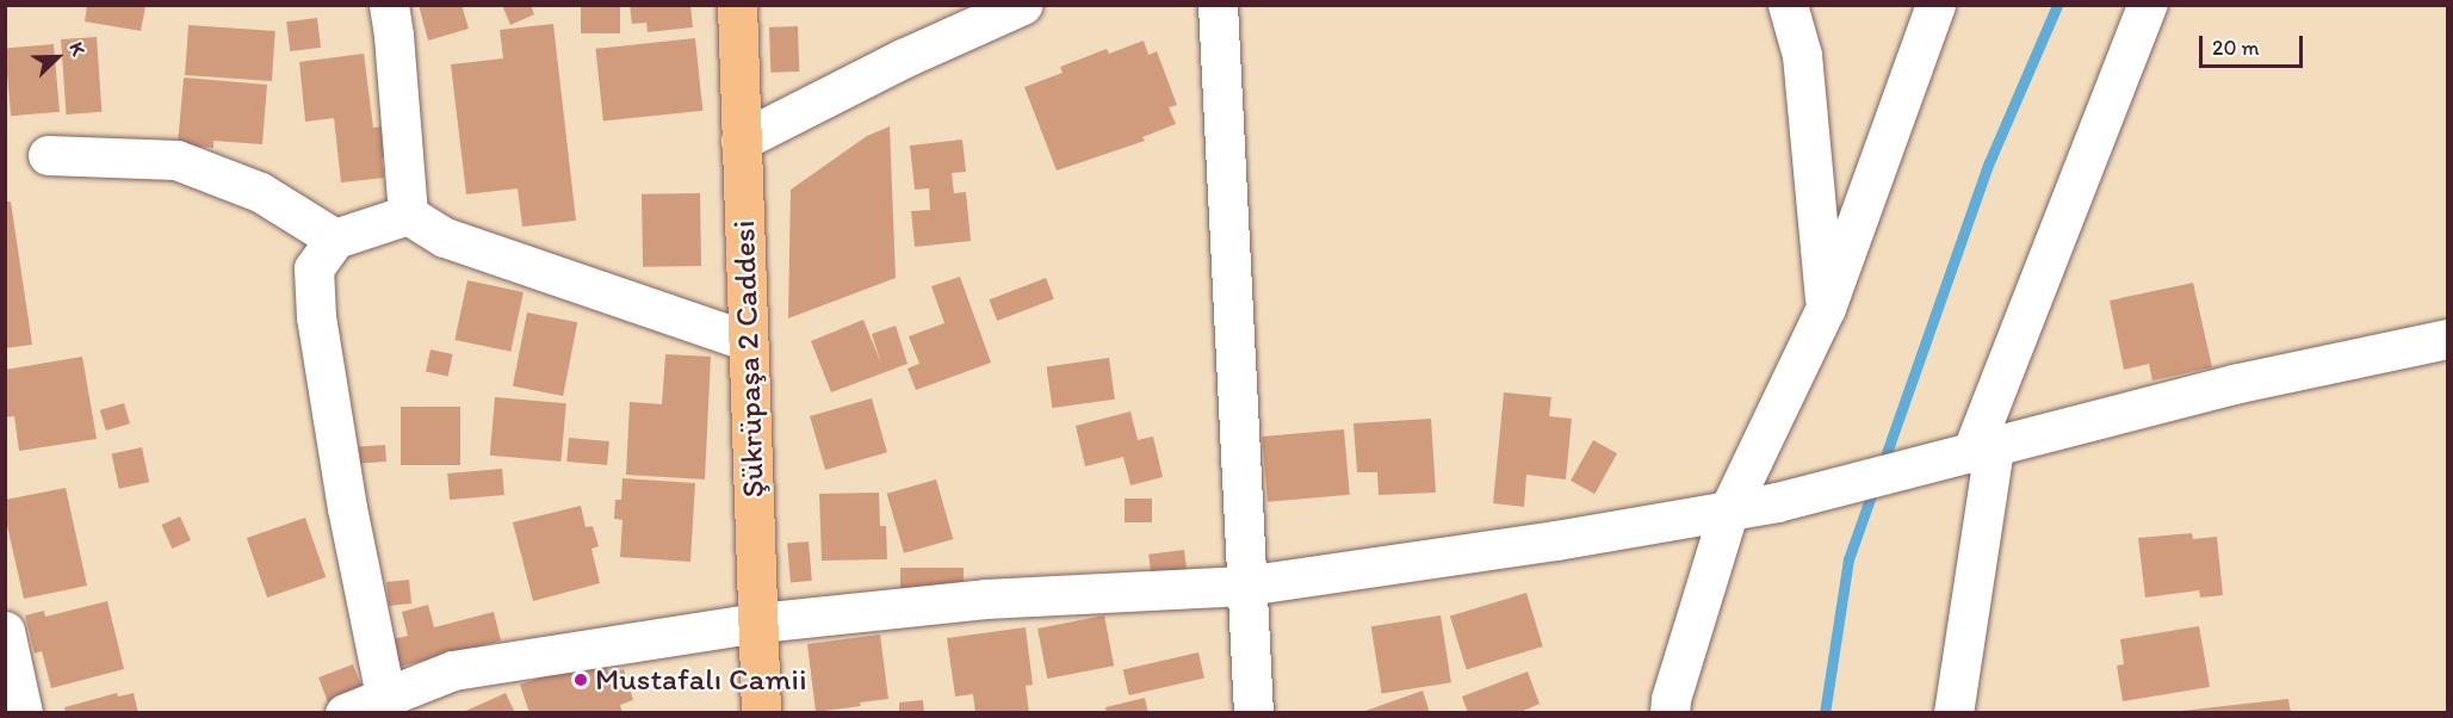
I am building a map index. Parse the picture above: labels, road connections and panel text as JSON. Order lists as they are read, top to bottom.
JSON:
{
  "streets": {
    "main road": ["Şükrüpaşa 2 Caddesi"]
  },
  "places": ["Mustafalı Camii"],
  "scale_bar": "20 m",
  "north": "top right"
}
